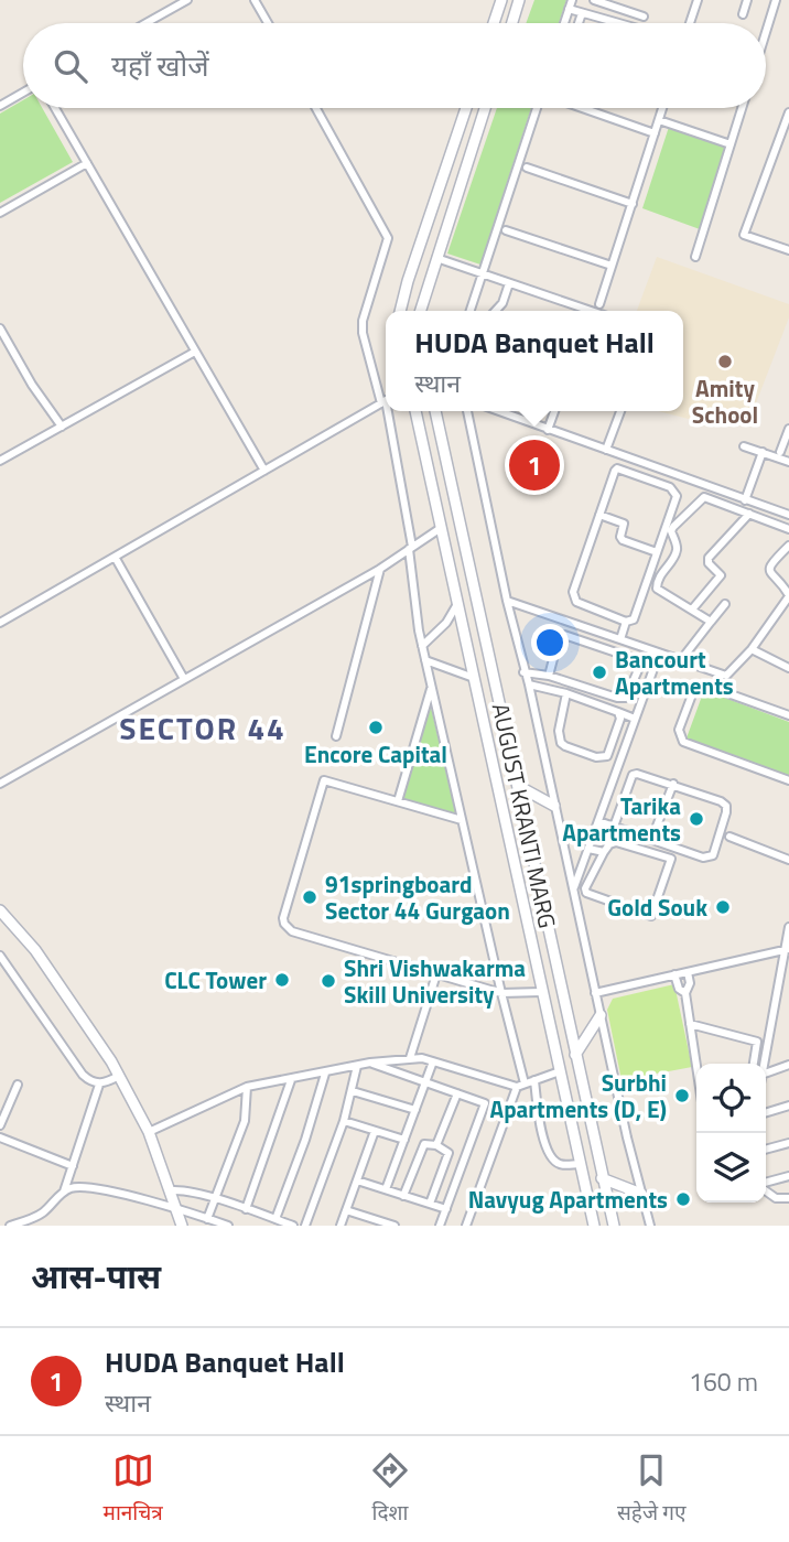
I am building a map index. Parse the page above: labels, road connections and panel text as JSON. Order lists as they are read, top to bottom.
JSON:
{
  "streets": {
    "main road": ["AUGUST KRANTI MARG"]
  },
  "districts": ["SECTOR 44"],
  "places": [
    "Amity School",
    "Bancourt Apartments",
    "Encore Capital",
    "Tarika Apartments",
    "91springboard Sector 44 Gurgaon",
    "Gold Souk",
    "CLC Tower",
    "Shri Vishwakarma Skill University",
    "Surbhi Apartments (D, E)",
    "Navyug Apartments"
  ],
  "page": {
    "search": "यहाँ खोजें",
    "popup": ["HUDA Banquet Hall", "स्थान"],
    "pins": "1",
    "heading": "आस-पास",
    "list": [
      {
        "mark": "1",
        "name": "HUDA Banquet Hall",
        "note": "स्थान",
        "value": "160 m"
      }
    ],
    "nav": ["मानचित्र", "दिशा", "सहेजे गए"]
  }
}
